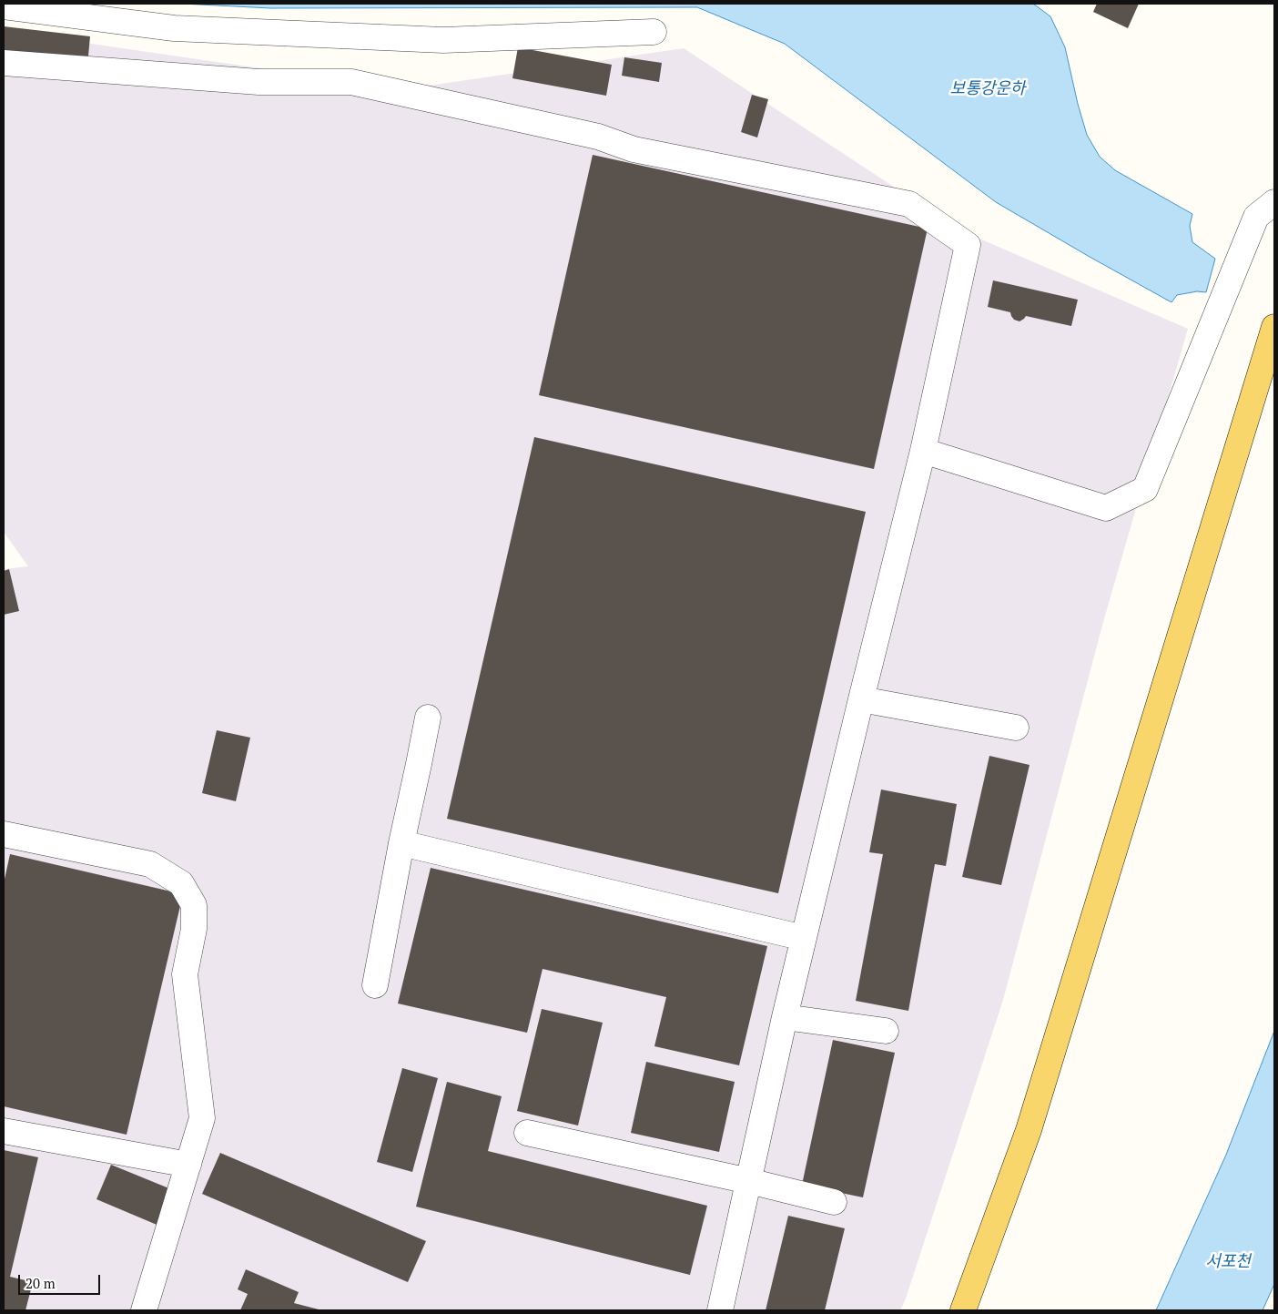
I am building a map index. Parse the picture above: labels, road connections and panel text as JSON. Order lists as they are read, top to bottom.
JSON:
{
  "water": ["보통강운하", "서포천"],
  "scale_bar": "20 m"
}
